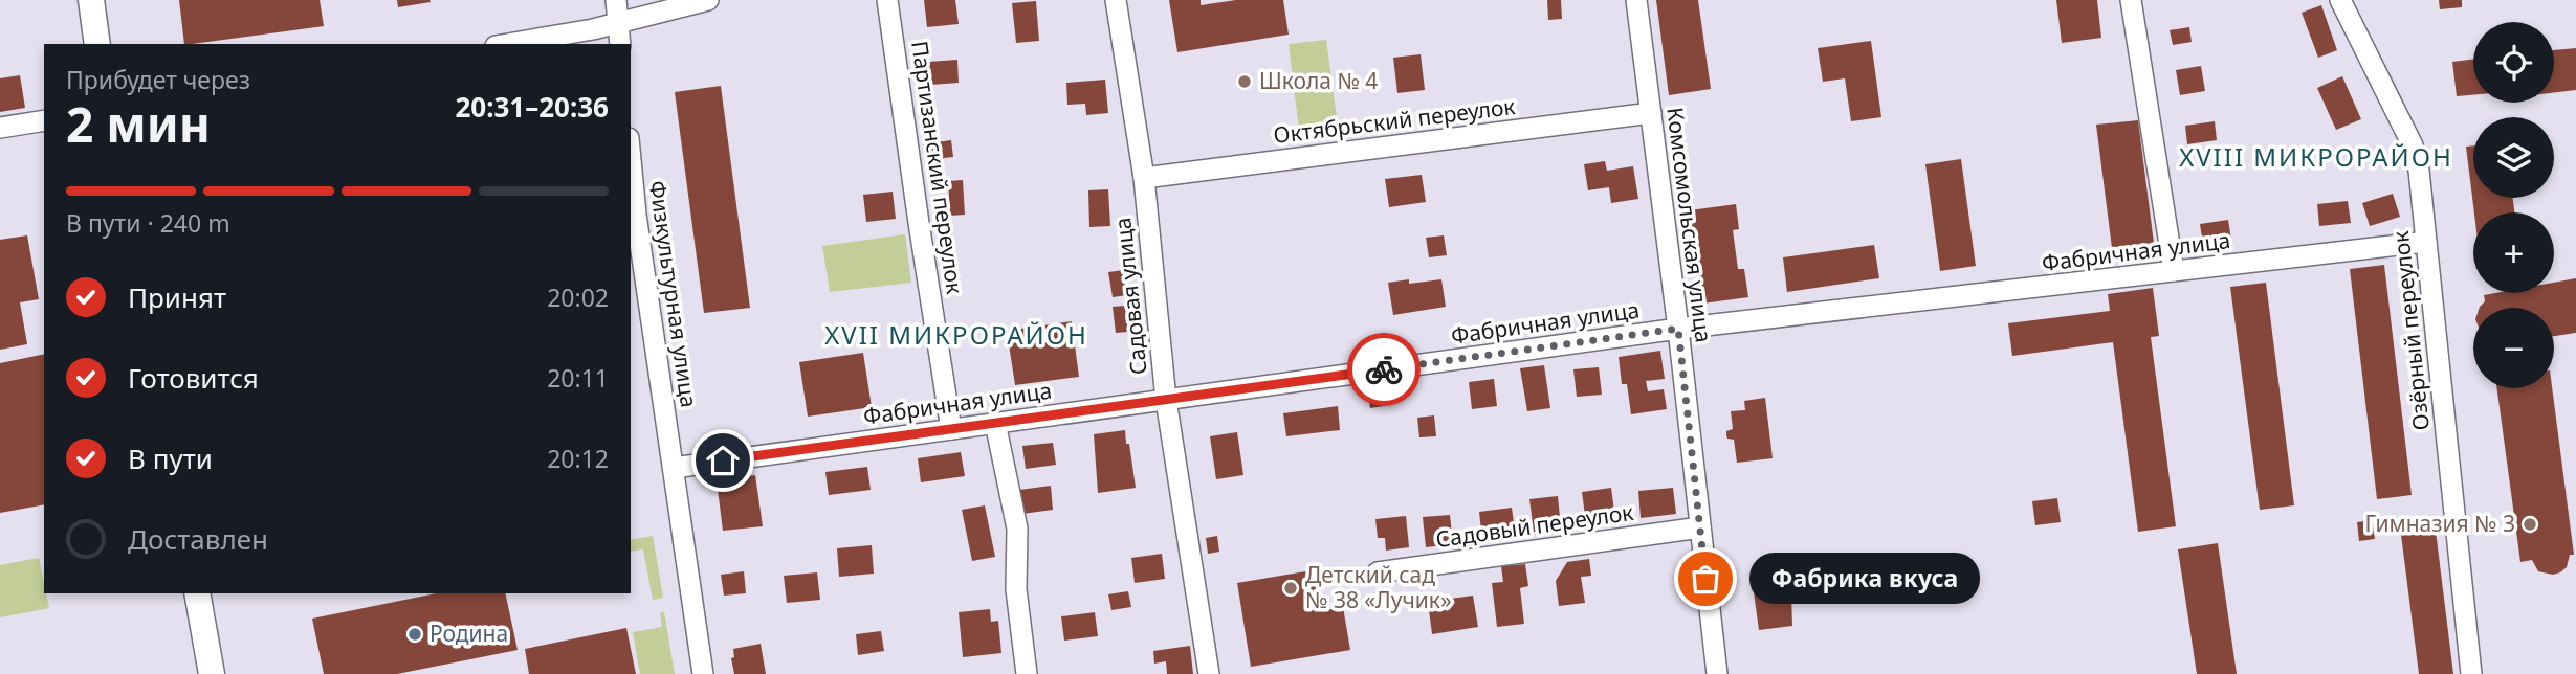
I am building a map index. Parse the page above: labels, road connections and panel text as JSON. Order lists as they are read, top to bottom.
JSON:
{
  "streets": {
    "street": [
      "Октябрьский переулок",
      "Партизанский переулок",
      "Комсомольская улица",
      "Фабричная улица",
      "Физкультурная улица",
      "Садовая улица",
      "Озёрный переулок",
      "Садовый переулок"
    ]
  },
  "crossings": [
    ["Октябрьский переулок", "Комсомольская улица"],
    ["Октябрьский переулок", "Садовая улица"],
    ["Партизанский переулок", "Фабричная улица"],
    ["Комсомольская улица", "Фабричная улица"],
    ["Комсомольская улица", "Садовый переулок"],
    ["Фабричная улица", "Физкультурная улица"],
    ["Фабричная улица", "Садовая улица"],
    ["Фабричная улица", "Озёрный переулок"]
  ],
  "districts": ["XVIII МИКРОРАЙОН", "XVII МИКРОРАЙОН"],
  "places": [
    "Школа № 4",
    "Гимназия № 3",
    "Фабрика вкуса",
    "Детский сад № 38 «Лучик»",
    "Родина"
  ],
  "page": {
    "map_buttons": ["+", "−"],
    "heading": ["2 мин", "Прибудет через", "20:31–20:36"],
    "bar": "В пути · 240 m",
    "list": [
      ["Принят", "20:02"],
      ["Готовится", "20:11"],
      ["В пути", "20:12"],
      "Доставлен"
    ],
    "bubble": "Фабрика вкуса"
  }
}
